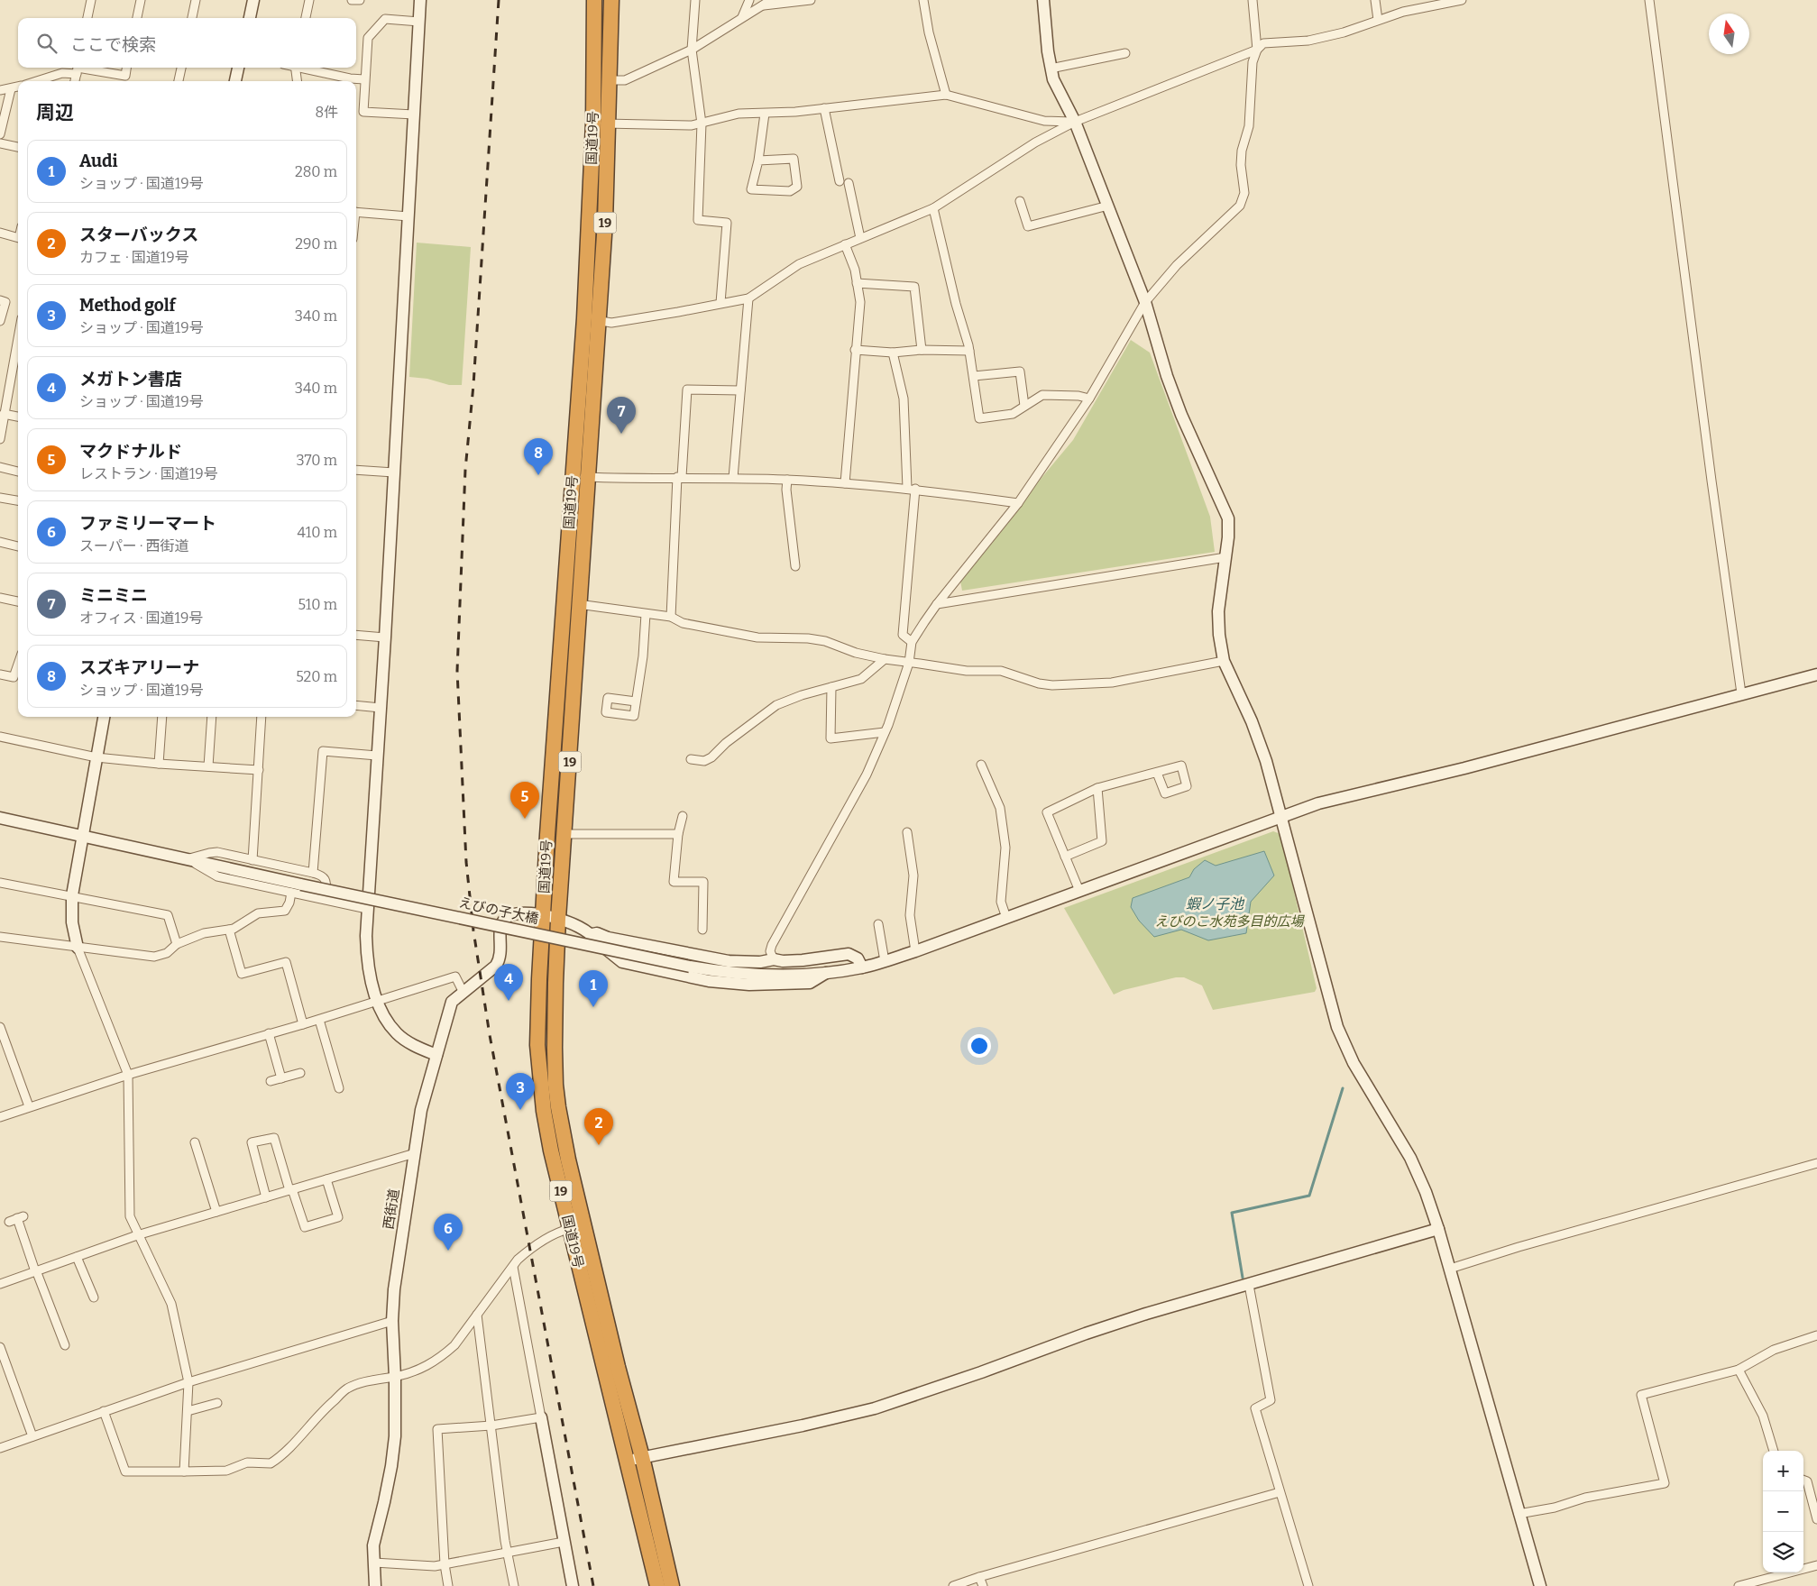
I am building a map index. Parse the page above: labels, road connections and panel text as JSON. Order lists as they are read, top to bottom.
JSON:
{
  "streets": {
    "highway": ["国道19号", "19"],
    "street": ["えびの子大橋", "西街道"]
  },
  "crossings": [
    ["国道19号", "西街道"]
  ],
  "water": ["蝦ノ子池"],
  "parks": ["えびのこ水苑多目的広場"],
  "north": "top",
  "page": {
    "search": "ここで検索",
    "heading": ["周辺", "8件"],
    "list": [
      {
        "mark": "1",
        "name": "Audi",
        "note": "ショップ · 国道19号",
        "value": "280 m"
      },
      {
        "mark": "2",
        "name": "スターバックス",
        "note": "カフェ · 国道19号",
        "value": "290 m"
      },
      {
        "mark": "3",
        "name": "Method golf",
        "note": "ショップ · 国道19号",
        "value": "340 m"
      },
      {
        "mark": "4",
        "name": "メガトン書店",
        "note": "ショップ · 国道19号",
        "value": "340 m"
      },
      {
        "mark": "5",
        "name": "マクドナルド",
        "note": "レストラン · 国道19号",
        "value": "370 m"
      },
      {
        "mark": "6",
        "name": "ファミリーマート",
        "note": "スーパー · 西街道",
        "value": "410 m"
      },
      {
        "mark": "7",
        "name": "ミニミニ",
        "note": "オフィス · 国道19号",
        "value": "510 m"
      },
      {
        "mark": "8",
        "name": "スズキアリーナ",
        "note": "ショップ · 国道19号",
        "value": "520 m"
      }
    ],
    "pins": [
      "7",
      "8",
      "5",
      "4",
      "1",
      "3",
      "2",
      "6"
    ],
    "map_buttons": ["+", "−"]
  }
}
